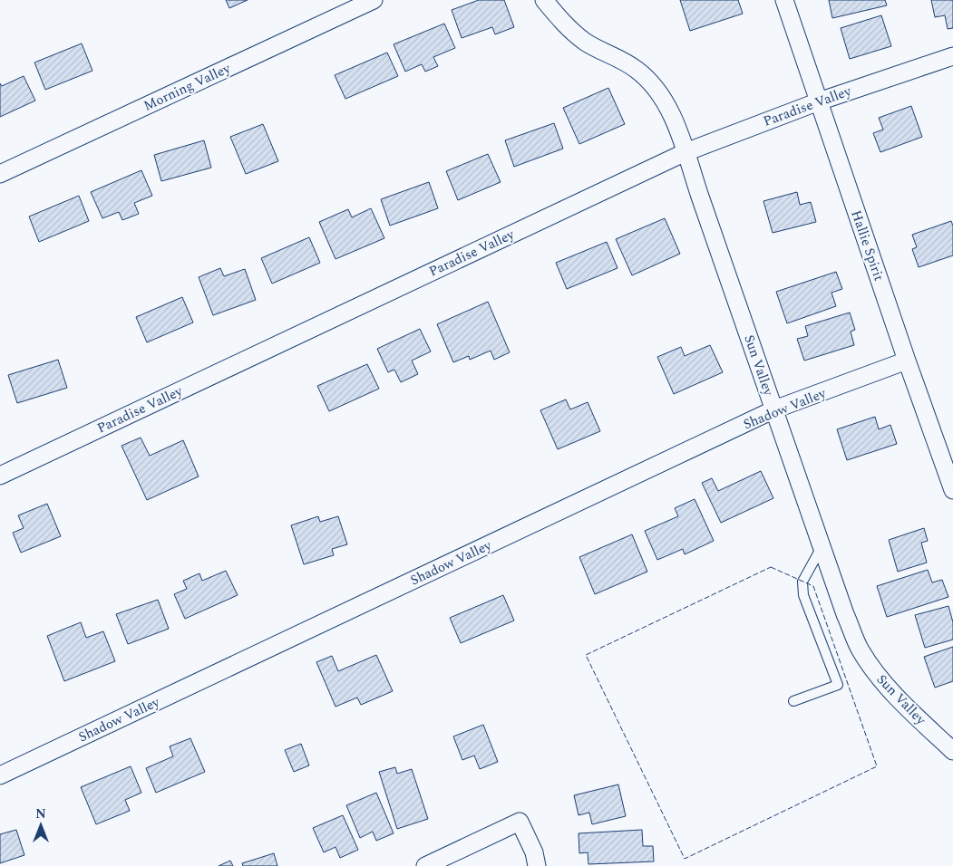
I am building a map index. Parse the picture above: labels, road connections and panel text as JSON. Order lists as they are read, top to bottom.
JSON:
{
  "streets": {
    "street": [
      "Morning Valley",
      "Paradise Valley",
      "Hallie Spirit",
      "Sun Valley",
      "Shadow Valley"
    ]
  },
  "crossings": [
    ["Paradise Valley", "Hallie Spirit"],
    ["Paradise Valley", "Sun Valley"],
    ["Hallie Spirit", "Shadow Valley"],
    ["Sun Valley", "Shadow Valley"]
  ],
  "north": "top"
}
